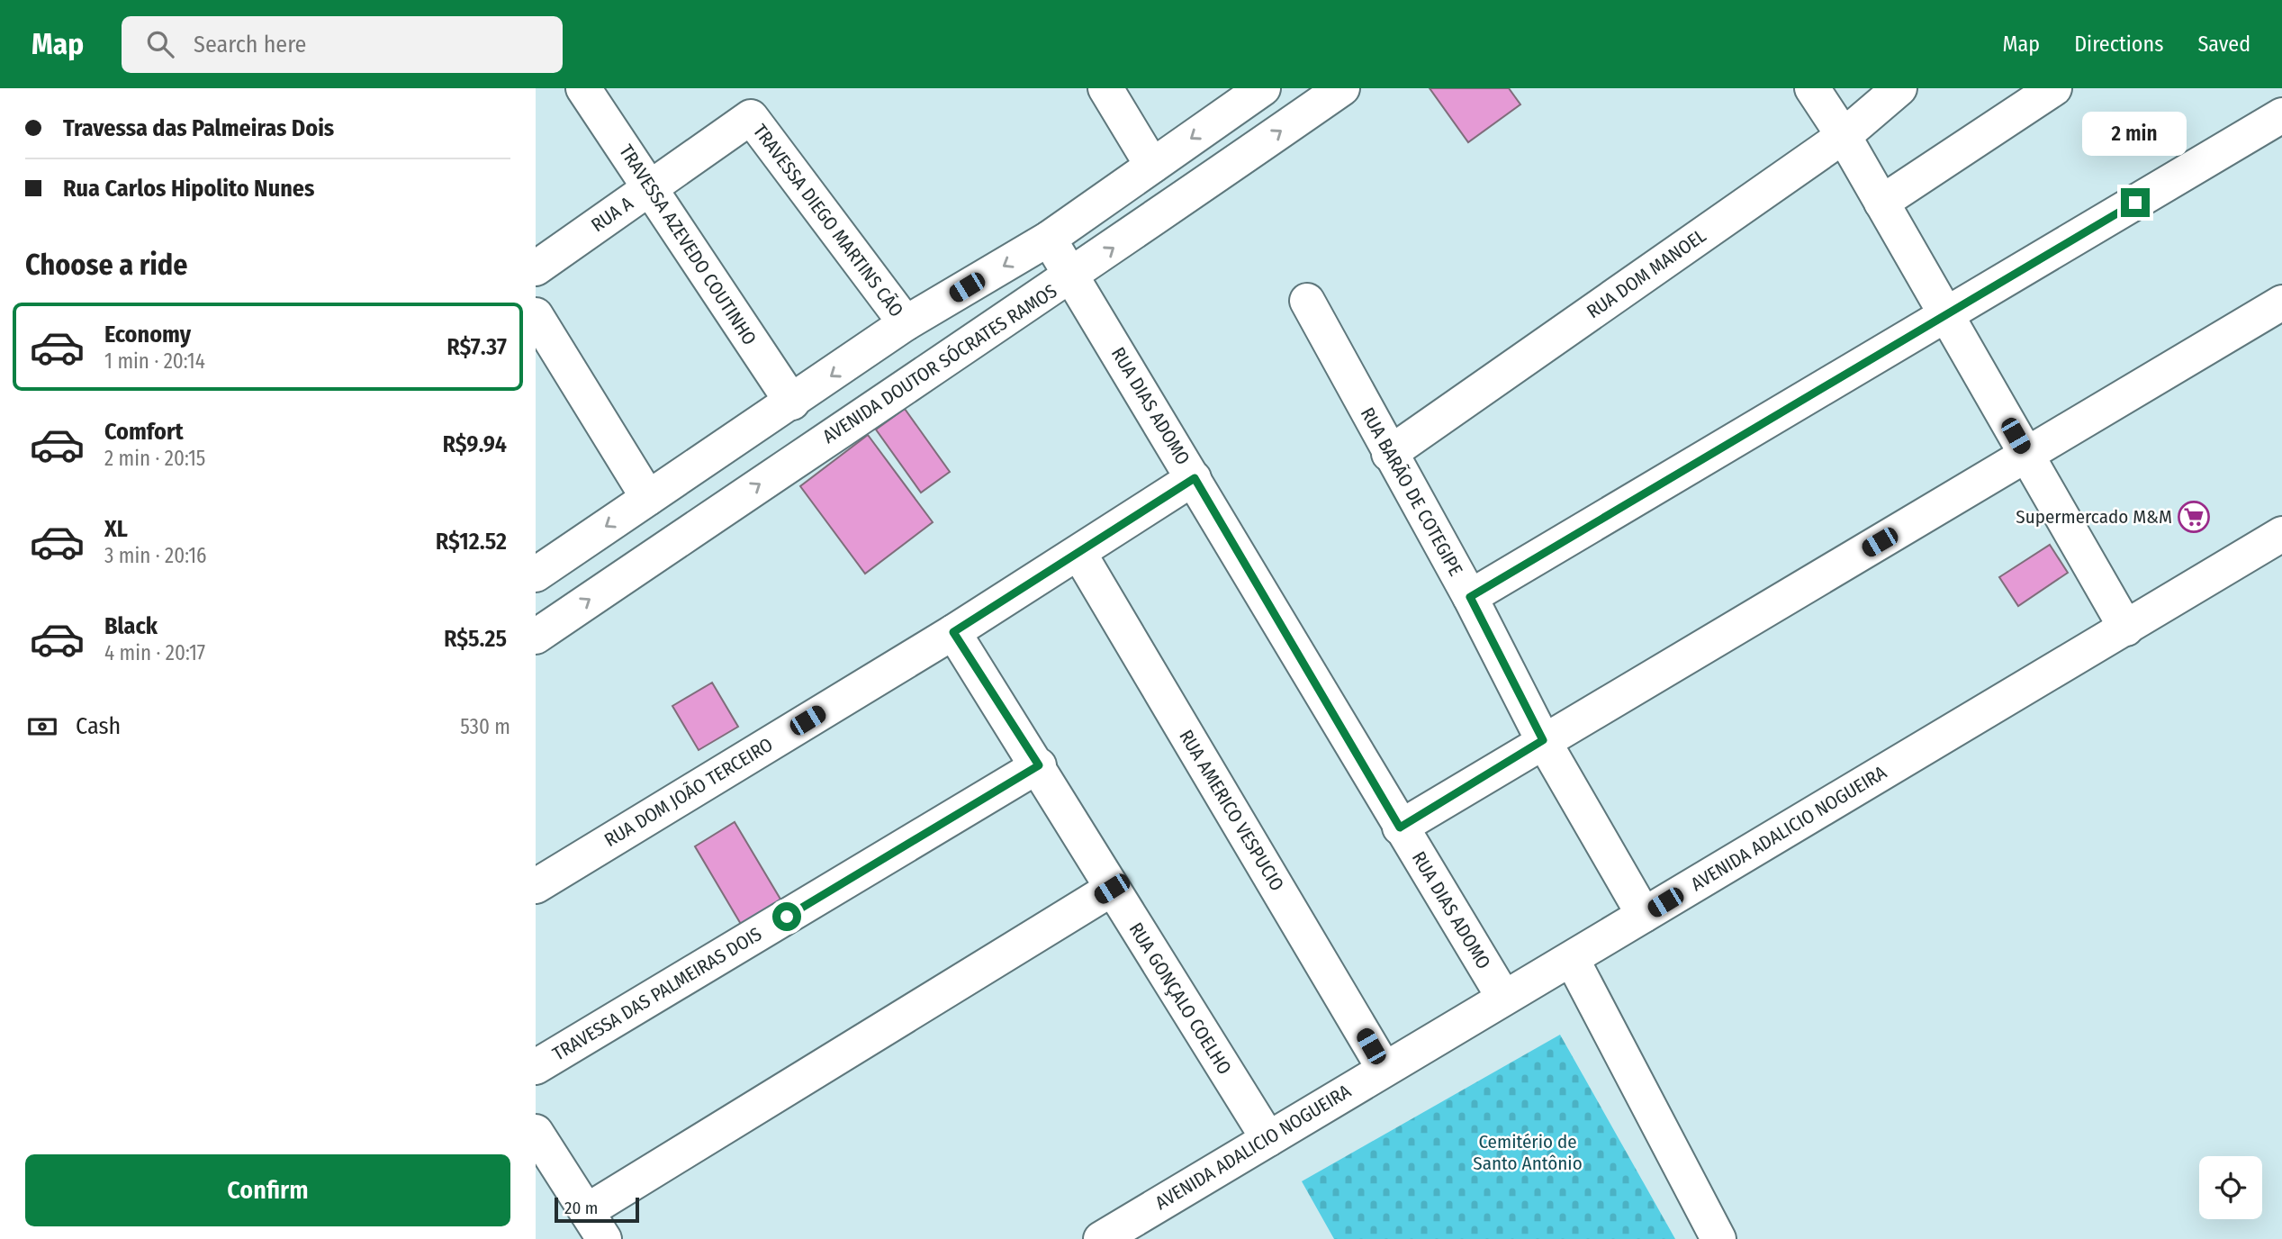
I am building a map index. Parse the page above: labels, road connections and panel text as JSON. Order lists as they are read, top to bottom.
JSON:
{
  "streets": {
    "street": [
      "RUA A",
      "TRAVESSA DIEGO MARTINS CÃO",
      "TRAVESSA AZEVEDO COUTINHO",
      "RUA DOM MANOEL",
      "AVENIDA DOUTOR SÓCRATES RAMOS",
      "RUA DIAS ADOMO",
      "RUA BARÃO DE COTEGIPE",
      "RUA DOM JOÃO TERCEIRO",
      "RUA AMERICO VESPUCIO",
      "AVENIDA ADALICIO NOGUEIRA",
      "TRAVESSA DAS PALMEIRAS DOIS",
      "RUA GONÇALO COELHO"
    ]
  },
  "crossings": [
    ["RUA A", "TRAVESSA DIEGO MARTINS CÃO"],
    ["RUA A", "TRAVESSA AZEVEDO COUTINHO"],
    ["RUA DOM MANOEL", "RUA BARÃO DE COTEGIPE"],
    ["AVENIDA DOUTOR SÓCRATES RAMOS", "RUA DIAS ADOMO"],
    ["RUA DIAS ADOMO", "RUA DOM JOÃO TERCEIRO"],
    ["RUA DIAS ADOMO", "AVENIDA ADALICIO NOGUEIRA"],
    ["RUA BARÃO DE COTEGIPE", "AVENIDA ADALICIO NOGUEIRA"],
    ["RUA DOM JOÃO TERCEIRO", "RUA AMERICO VESPUCIO"],
    ["RUA DOM JOÃO TERCEIRO", "RUA GONÇALO COELHO"],
    ["RUA AMERICO VESPUCIO", "AVENIDA ADALICIO NOGUEIRA"],
    ["AVENIDA ADALICIO NOGUEIRA", "RUA GONÇALO COELHO"],
    ["TRAVESSA DAS PALMEIRAS DOIS", "RUA GONÇALO COELHO"]
  ],
  "parks": ["Cemitério de Santo Antônio"],
  "places": {
    "supermarket": ["Supermercado M&M"]
  },
  "scale_bar": "20 m",
  "page": {
    "header": "Map",
    "search": "Search here",
    "nav": ["Map", "Directions", "Saved"],
    "banner": ["Travessa das Palmeiras Dois", "Rua Carlos Hipolito Nunes"],
    "bubble": "2 min",
    "heading": "Choose a ride",
    "list": [
      {
        "name": "Economy",
        "note": "1 min · 20:14",
        "value": "R$7.37"
      },
      {
        "name": "Comfort",
        "note": "2 min · 20:15",
        "value": "R$9.94"
      },
      {
        "name": "XL",
        "note": "3 min · 20:16",
        "value": "R$12.52"
      },
      {
        "name": "Black",
        "note": "4 min · 20:17",
        "value": "R$5.25"
      }
    ],
    "pay": ["Cash", "530 m"],
    "buttons": "Confirm",
    "scale": "20 m"
  }
}
